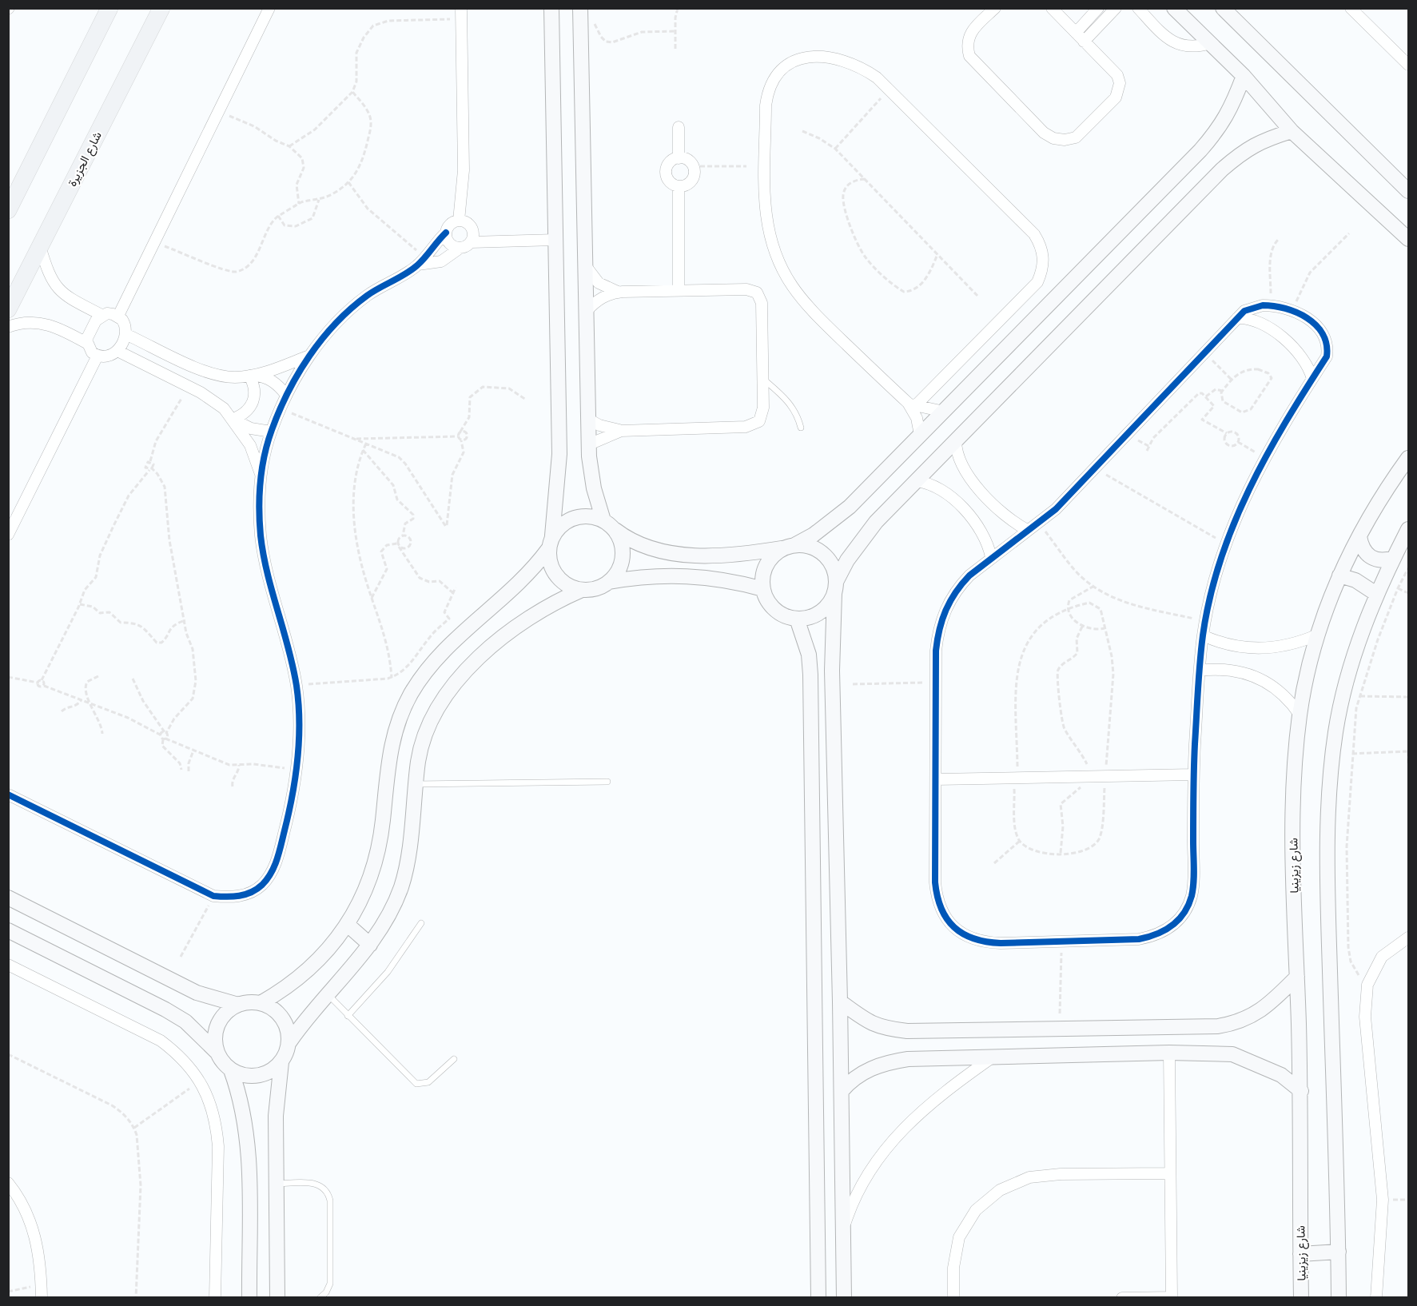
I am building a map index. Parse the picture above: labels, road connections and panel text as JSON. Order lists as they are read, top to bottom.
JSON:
{
  "streets": {
    "main road": ["شارع الجزيرة"],
    "street": ["شارع زيزينيا"]
  }
}
